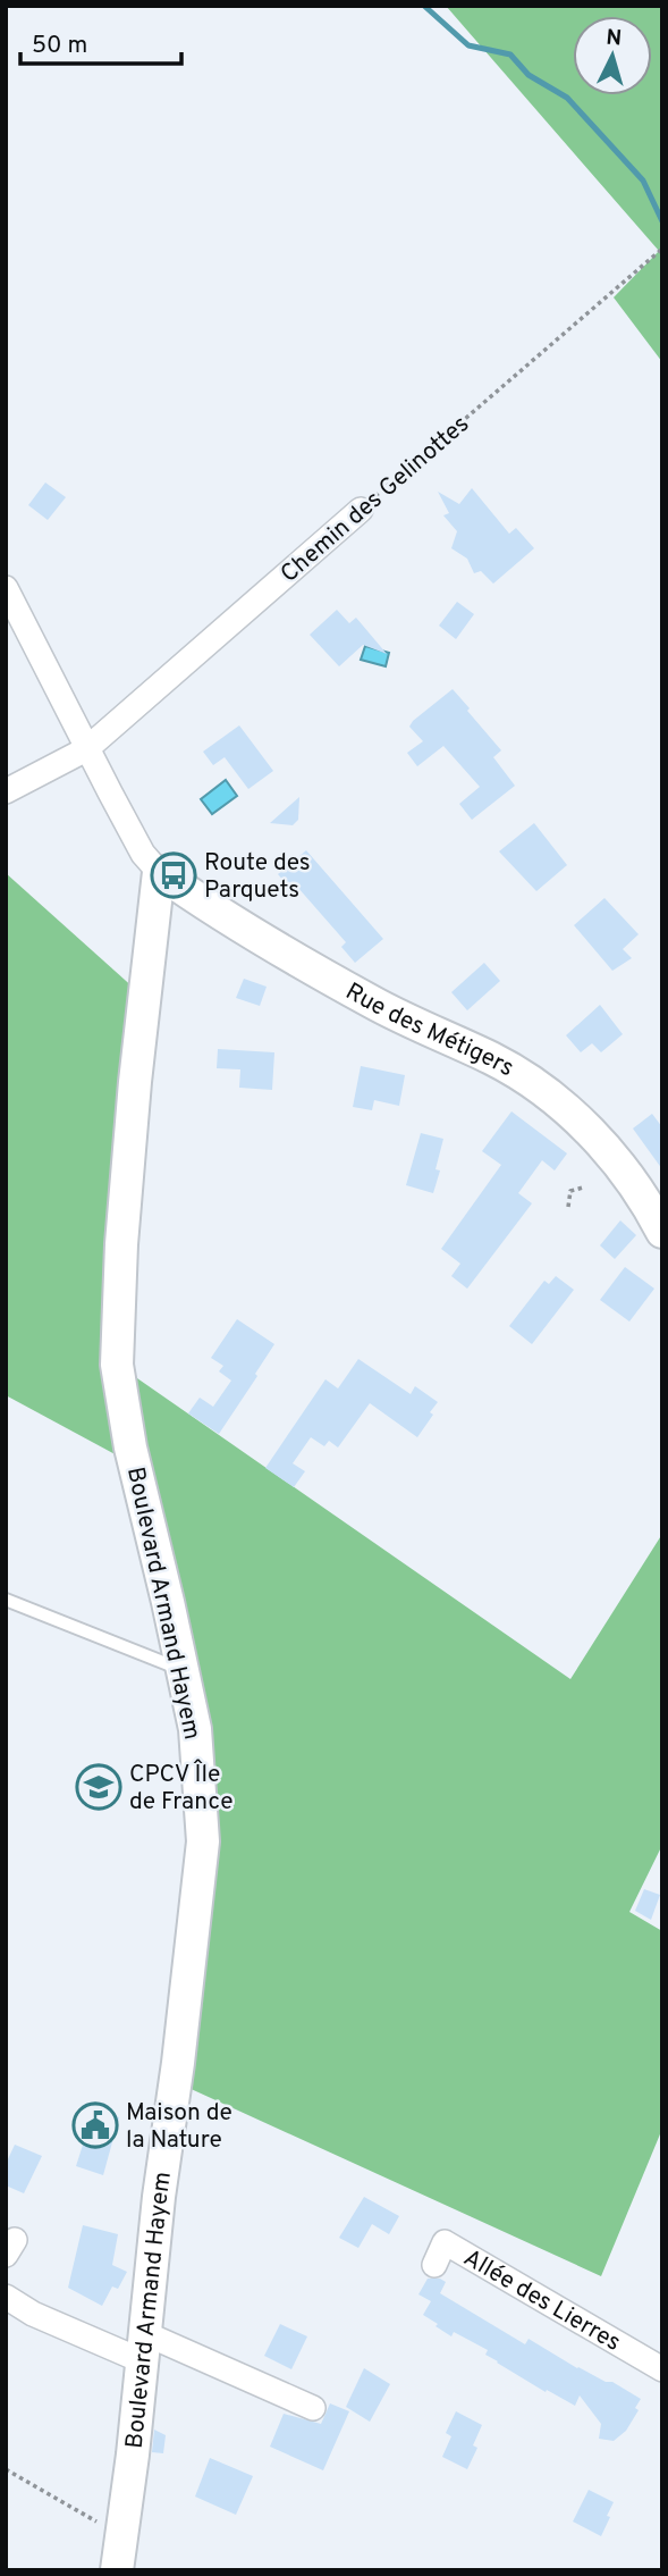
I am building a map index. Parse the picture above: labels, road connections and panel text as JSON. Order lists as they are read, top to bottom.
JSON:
{
  "streets": {
    "main road": ["Rue des Métigers", "Boulevard Armand Hayem"],
    "street": ["Chemin des Gelinottes", "Allée des Lierres"]
  },
  "crossings": [
    ["Rue des Métigers", "Boulevard Armand Hayem"]
  ],
  "places": {
    "bus stop": ["Route des Parquets"],
    "school or university": ["CPCV Île de France"],
    "public building": ["Maison de la Nature"]
  },
  "scale_bar": "50 m",
  "north": "top"
}
